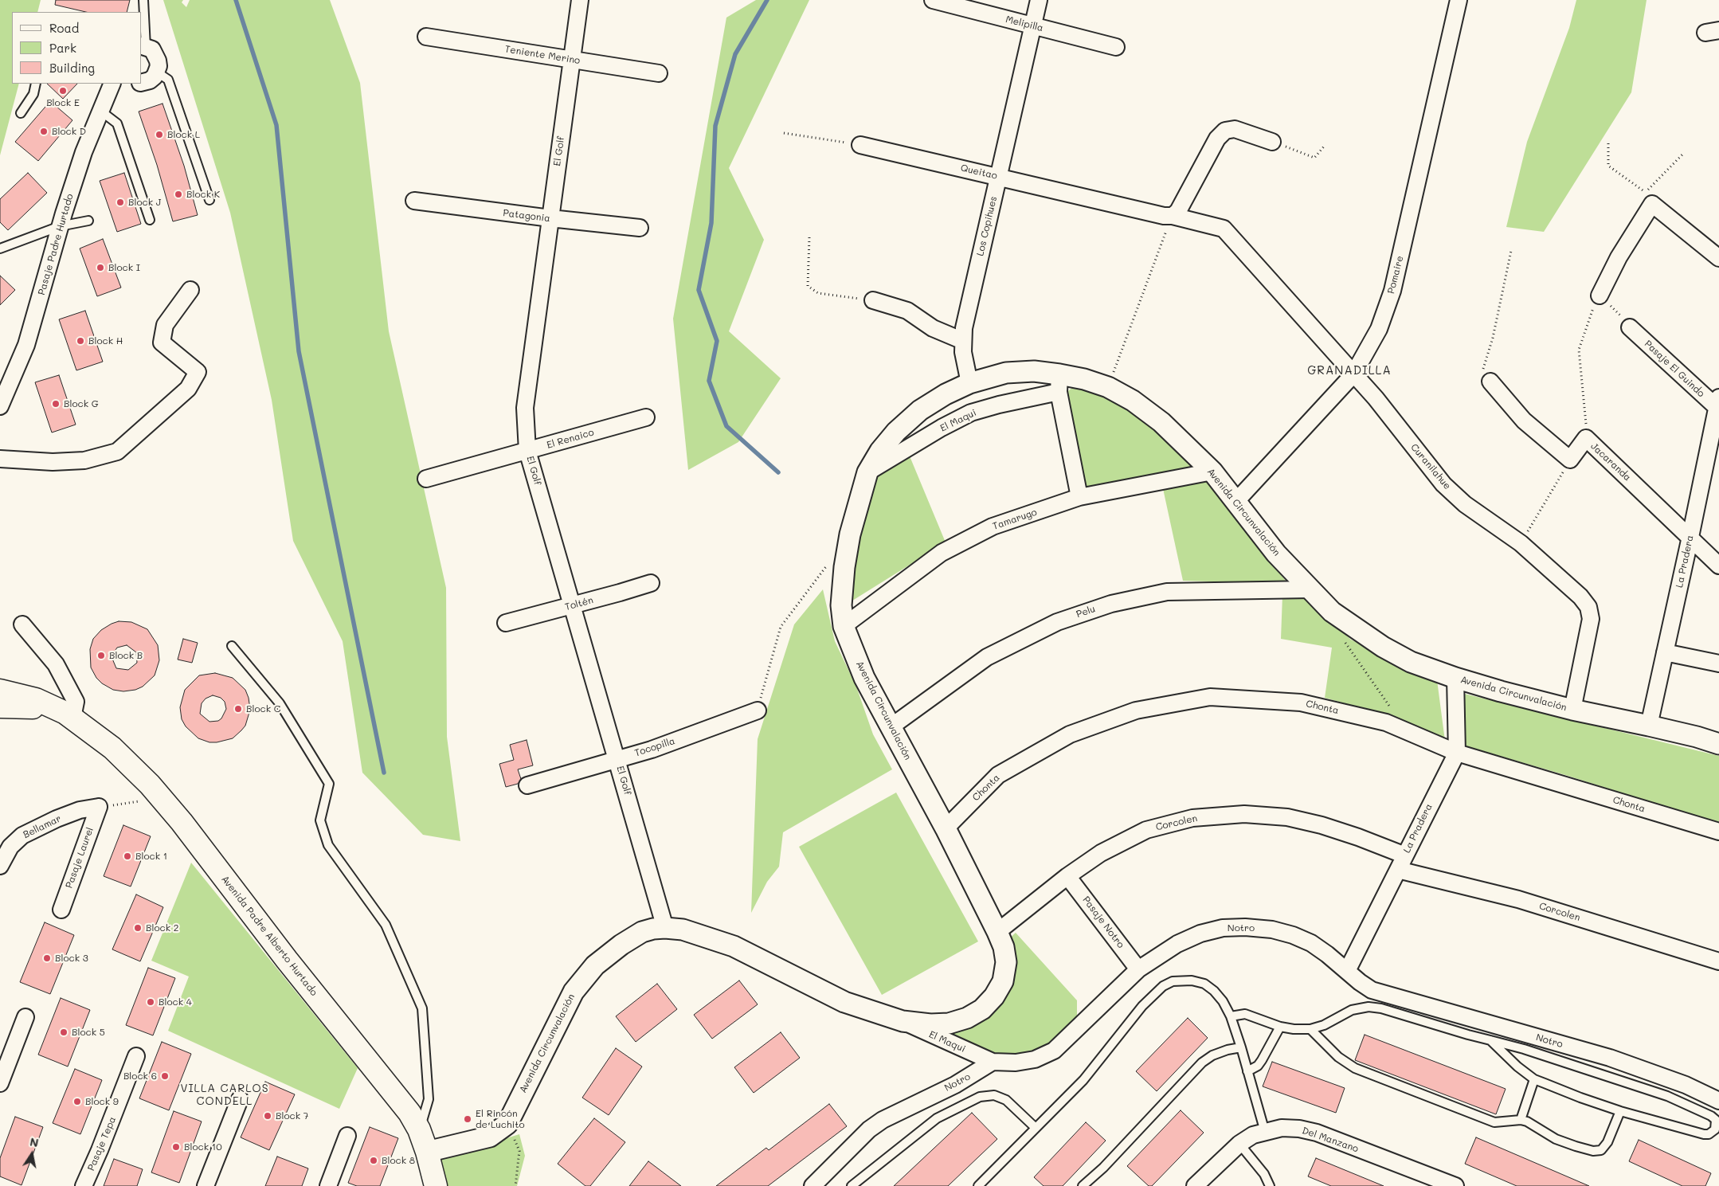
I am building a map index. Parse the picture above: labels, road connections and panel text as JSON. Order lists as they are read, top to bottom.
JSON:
{
  "streets": {
    "main road": ["Avenida Padre Alberto Hurtado"],
    "street": [
      "Melipilla",
      "Teniente Merino",
      "El Golf",
      "Queitao",
      "Patagonia",
      "Los Copihues",
      "Pasaje Padre Hurtado",
      "Pomaire",
      "Pasaje El Guindo",
      "El Maqui",
      "El Renaico",
      "Jacaranda",
      "Curanilahue",
      "Avenida Circunvalación",
      "Tamarugo",
      "La Pradera",
      "Toltén",
      "Pelu",
      "Chonta",
      "Tocopilla",
      "Corcolen",
      "Bellamar",
      "Pasaje Laurel",
      "Pasaje Notro",
      "Notro",
      "Del Manzano",
      "Pasaje Tepa"
    ]
  },
  "crossings": [
    ["Melipilla", "Los Copihues"],
    ["Teniente Merino", "El Golf"],
    ["El Golf", "Patagonia"],
    ["El Golf", "El Renaico"],
    ["El Golf", "Avenida Circunvalación"],
    ["El Golf", "Toltén"],
    ["El Golf", "Tocopilla"],
    ["Queitao", "Los Copihues"],
    ["Queitao", "Curanilahue"],
    ["Los Copihues", "Avenida Circunvalación"],
    ["Pomaire", "Curanilahue"],
    ["Pomaire", "Avenida Circunvalación"],
    ["Pasaje El Guindo", "La Pradera"],
    ["El Maqui", "Avenida Circunvalación"],
    ["El Maqui", "Notro"],
    ["Jacaranda", "La Pradera"],
    ["Curanilahue", "Avenida Circunvalación"],
    ["Avenida Circunvalación", "Tamarugo"],
    ["Avenida Circunvalación", "La Pradera"],
    ["Avenida Circunvalación", "Pelu"],
    ["Avenida Circunvalación", "Chonta"],
    ["Avenida Circunvalación", "Corcolen"],
    ["Avenida Circunvalación", "Avenida Padre Alberto Hurtado"],
    ["La Pradera", "Chonta"],
    ["La Pradera", "Corcolen"],
    ["La Pradera", "Notro"],
    ["Corcolen", "Pasaje Notro"],
    ["Bellamar", "Pasaje Laurel"],
    ["Pasaje Notro", "Notro"]
  ],
  "districts": ["GRANADILLA", "VILLA CARLOS CONDELL"],
  "places": [
    "Block E",
    "Block D",
    "Block L",
    "Block K",
    "Block J",
    "Block I",
    "Block H",
    "Block G",
    "Block B",
    "Block C",
    "Block 1",
    "Block 2",
    "Block 3",
    "Block 4",
    "Block 5",
    "Block 6",
    "Block 9",
    "Block 7",
    "El Rincón de Luchito",
    "Block 10",
    "Block 8"
  ],
  "legend": ["Road", "Park", "Building"],
  "north": "top"
}
